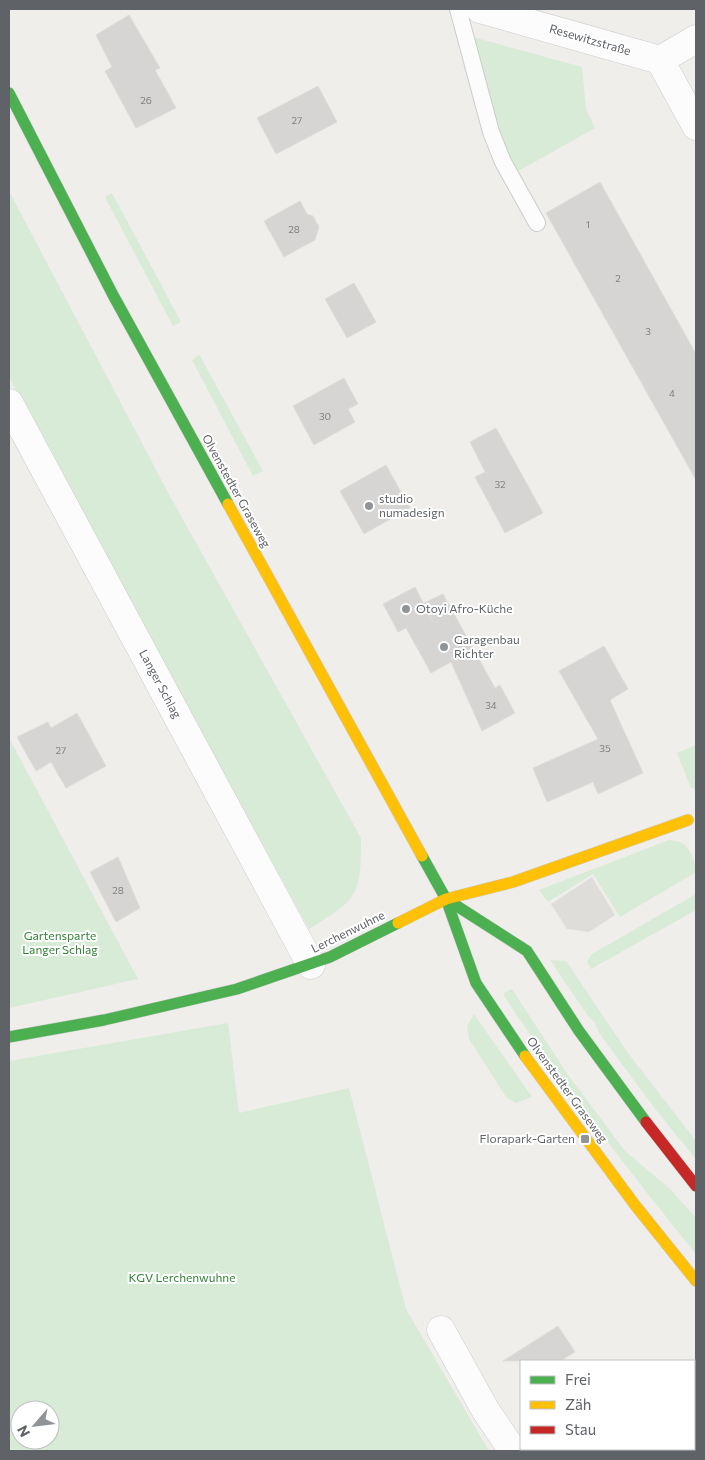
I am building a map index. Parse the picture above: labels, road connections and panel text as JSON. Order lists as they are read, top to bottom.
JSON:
{
  "streets": {
    "main road": ["Olvenstedter Graseweg", "Lerchenwuhne"],
    "street": ["Resewitzstraße", "Langer Schlag"]
  },
  "crossings": [
    ["Olvenstedter Graseweg", "Lerchenwuhne"],
    ["Langer Schlag", "Lerchenwuhne"]
  ],
  "parks": ["Gartensparte Langer Schlag", "KGV Lerchenwuhne"],
  "places": {
    "other": ["studio numadesign", "Otoyi Afro-Küche", "Garagenbau Richter"],
    "transit": ["Florapark-Garten"]
  },
  "house_numbers": [
    "26",
    "27",
    "1",
    "28",
    "2",
    "3",
    "4",
    "30",
    "32",
    "34",
    "35",
    "27",
    "28"
  ],
  "legend": ["Frei", "Zäh", "Stau"],
  "north": "bottom left"
}
